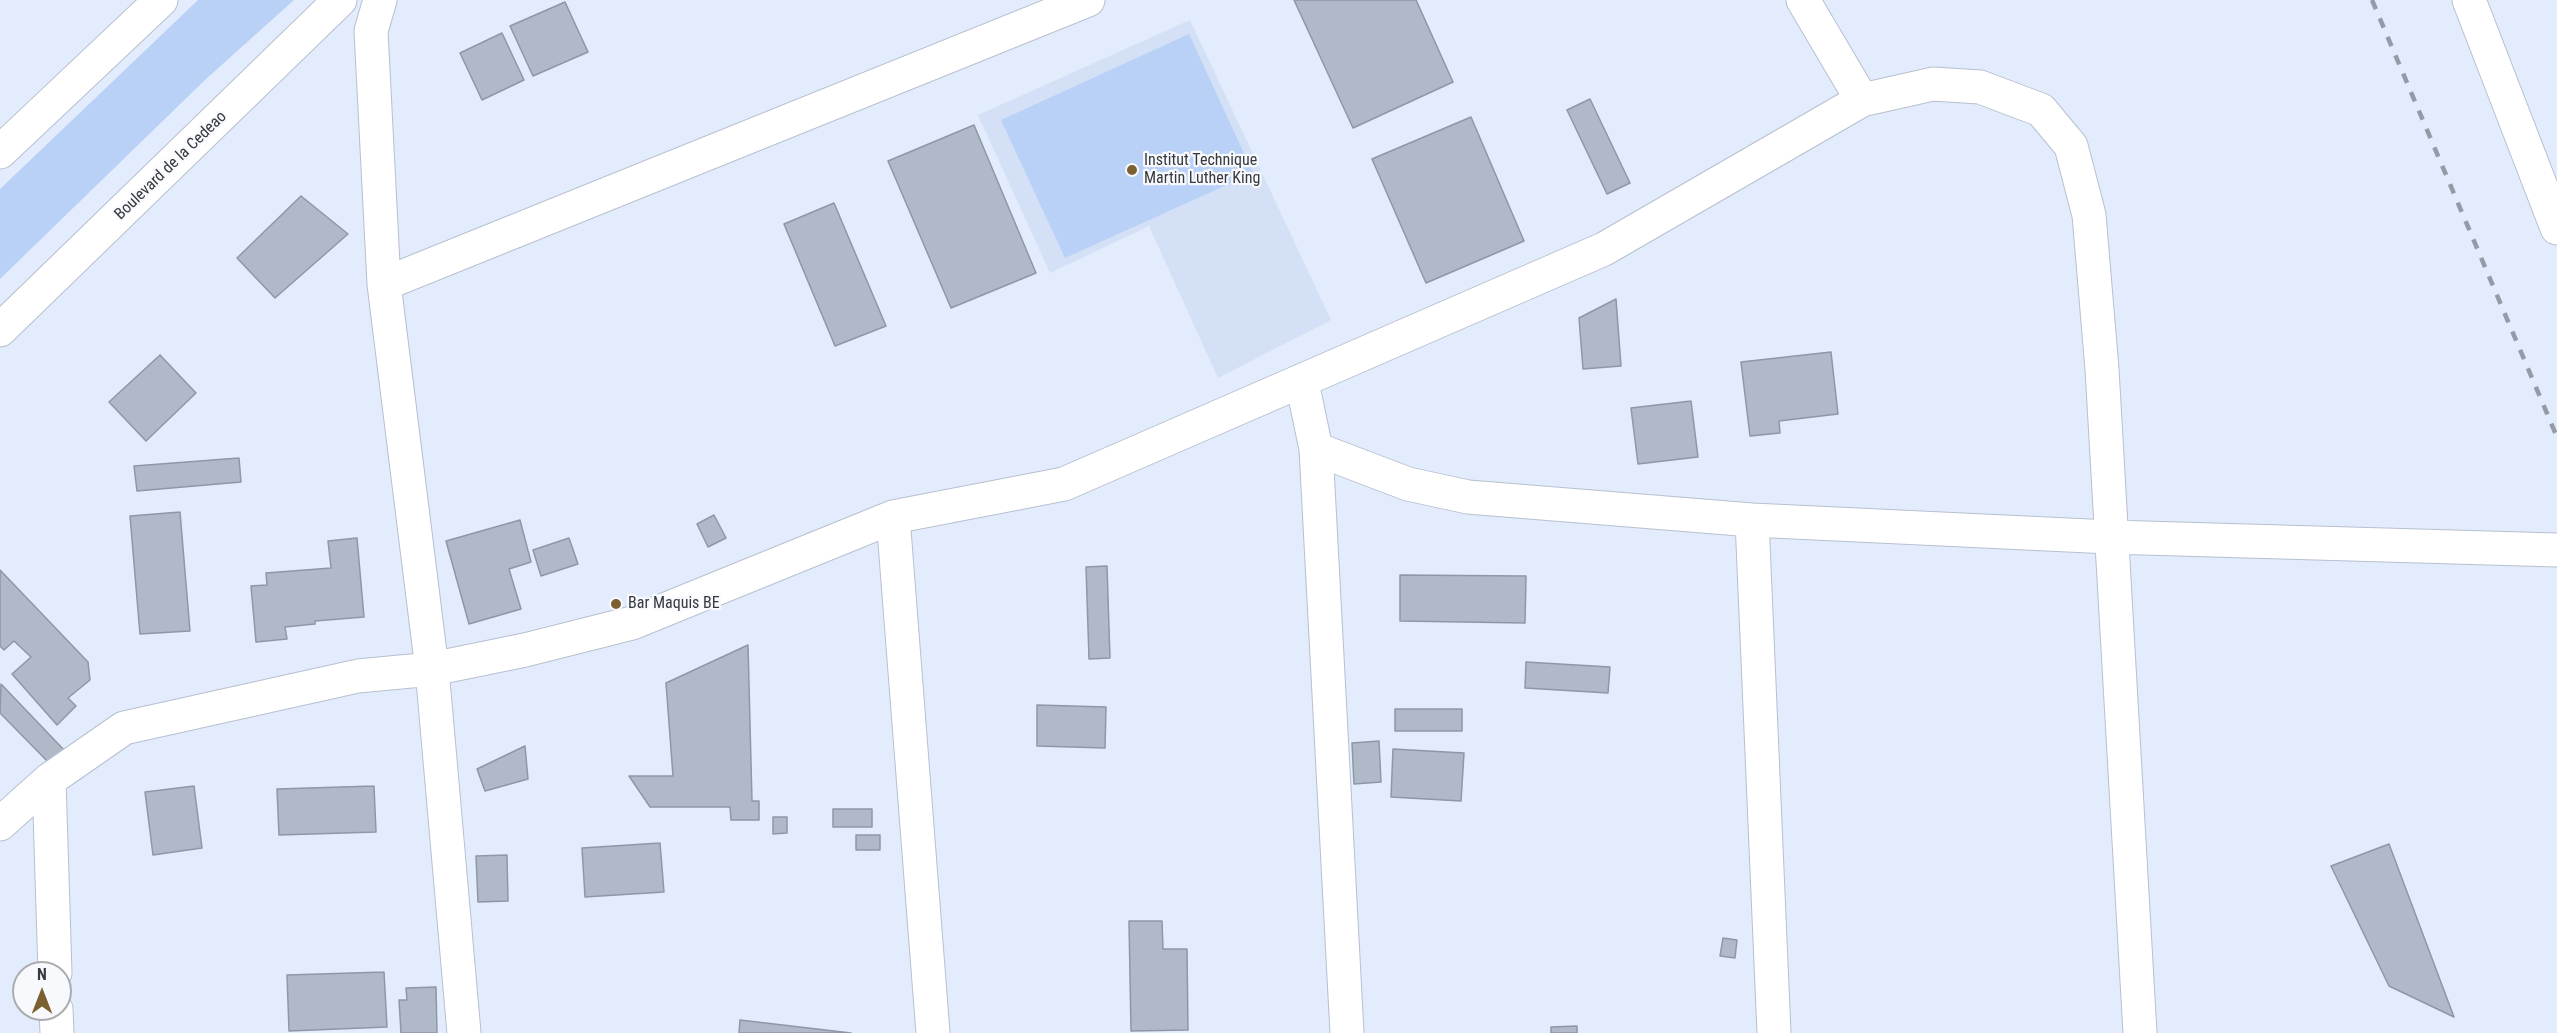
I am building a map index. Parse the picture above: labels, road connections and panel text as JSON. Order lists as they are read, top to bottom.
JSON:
{
  "streets": {
    "street": ["Boulevard de la Cedeao"]
  },
  "places": ["Institut Technique Martin Luther King", "Bar Maquis BE"],
  "north": "top"
}
